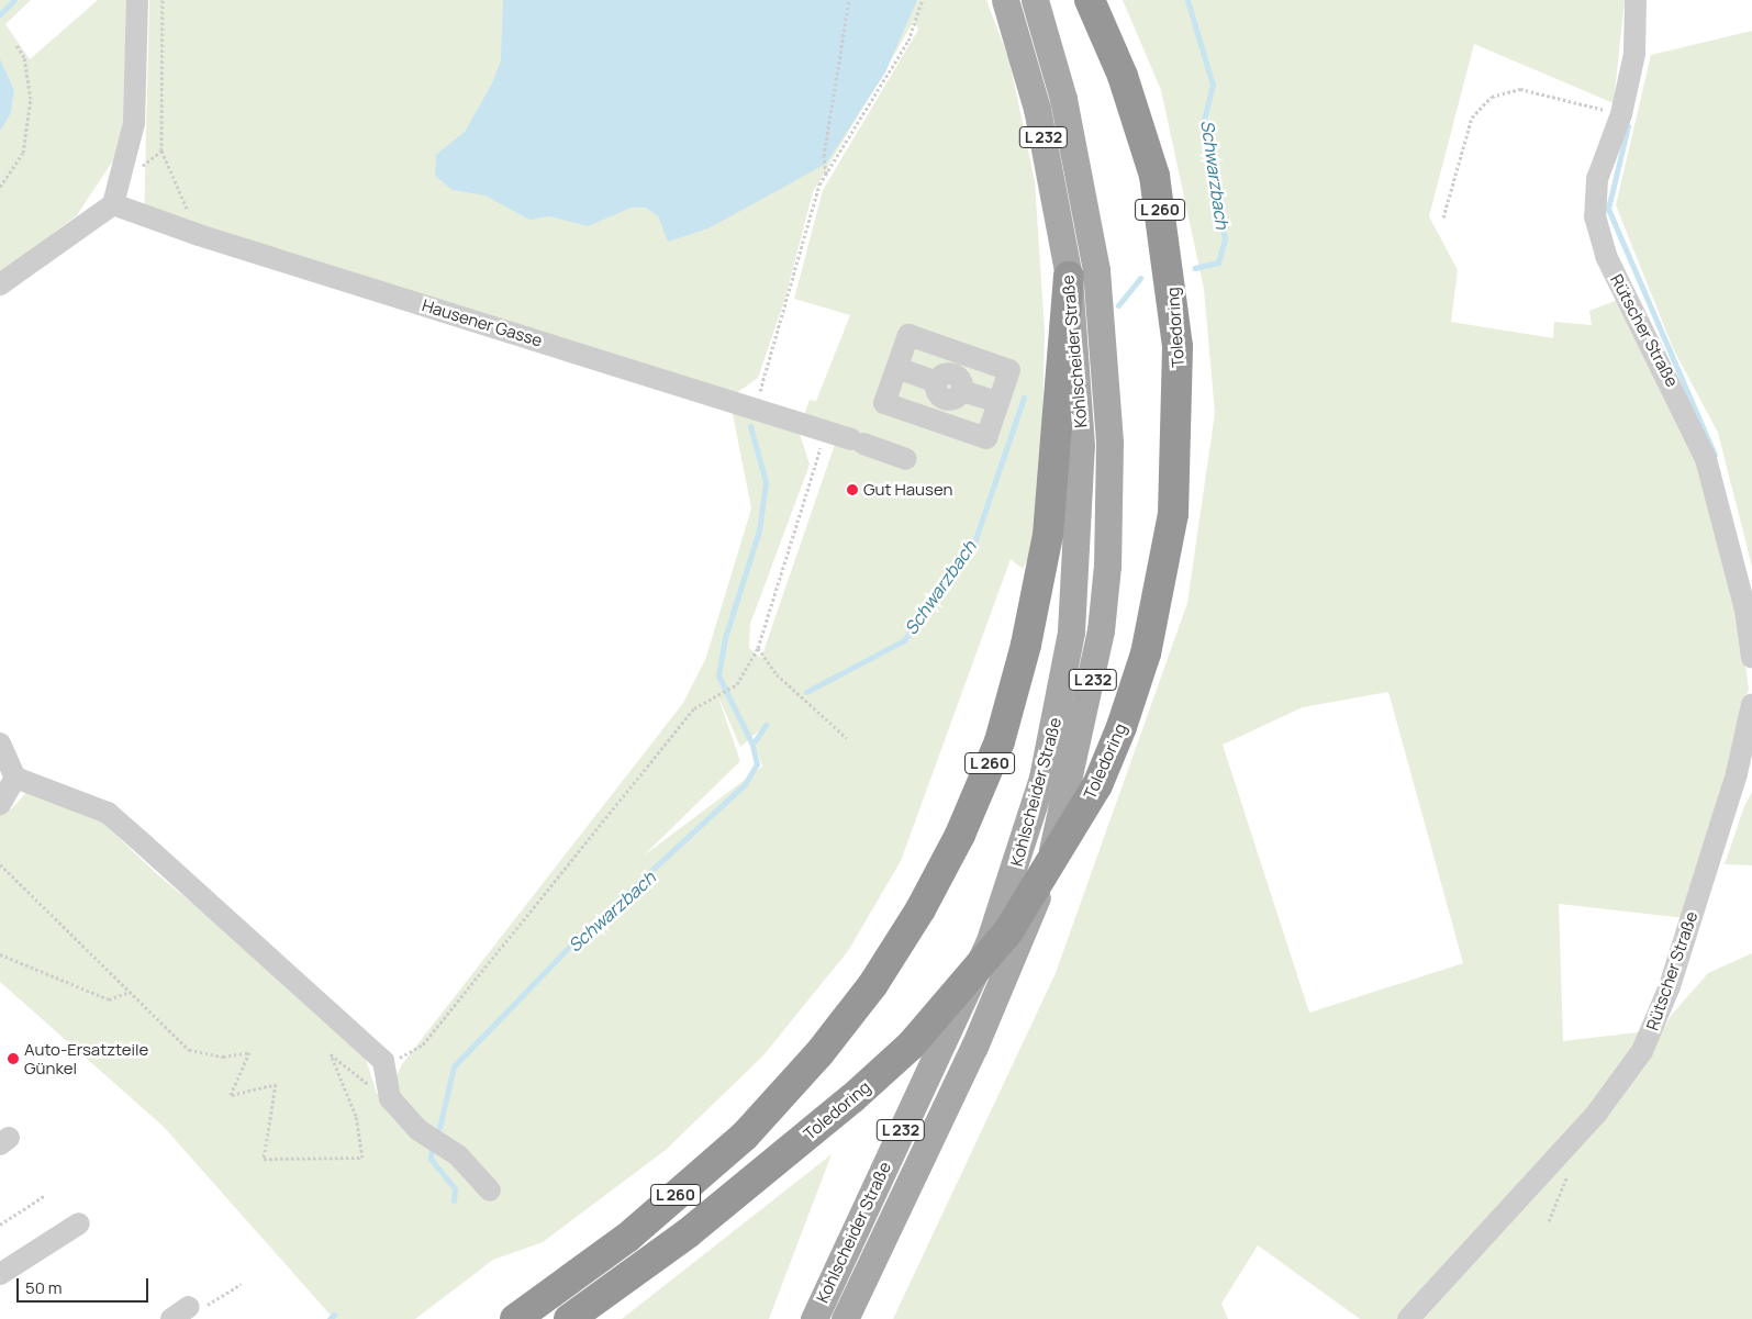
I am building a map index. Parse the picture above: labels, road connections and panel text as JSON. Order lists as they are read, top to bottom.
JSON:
{
  "streets": {
    "highway": ["L 260", "Toledoring"],
    "main road": ["L 232", "Kohlscheider Straße"],
    "street": ["Hausener Gasse", "Rütscher Straße"]
  },
  "crossings": [
    ["L 260", "Kohlscheider Straße"]
  ],
  "water": ["Schwarzbach"],
  "places": ["Gut Hausen", "Auto-Ersatzteile Günkel"],
  "scale_bar": "50 m"
}
